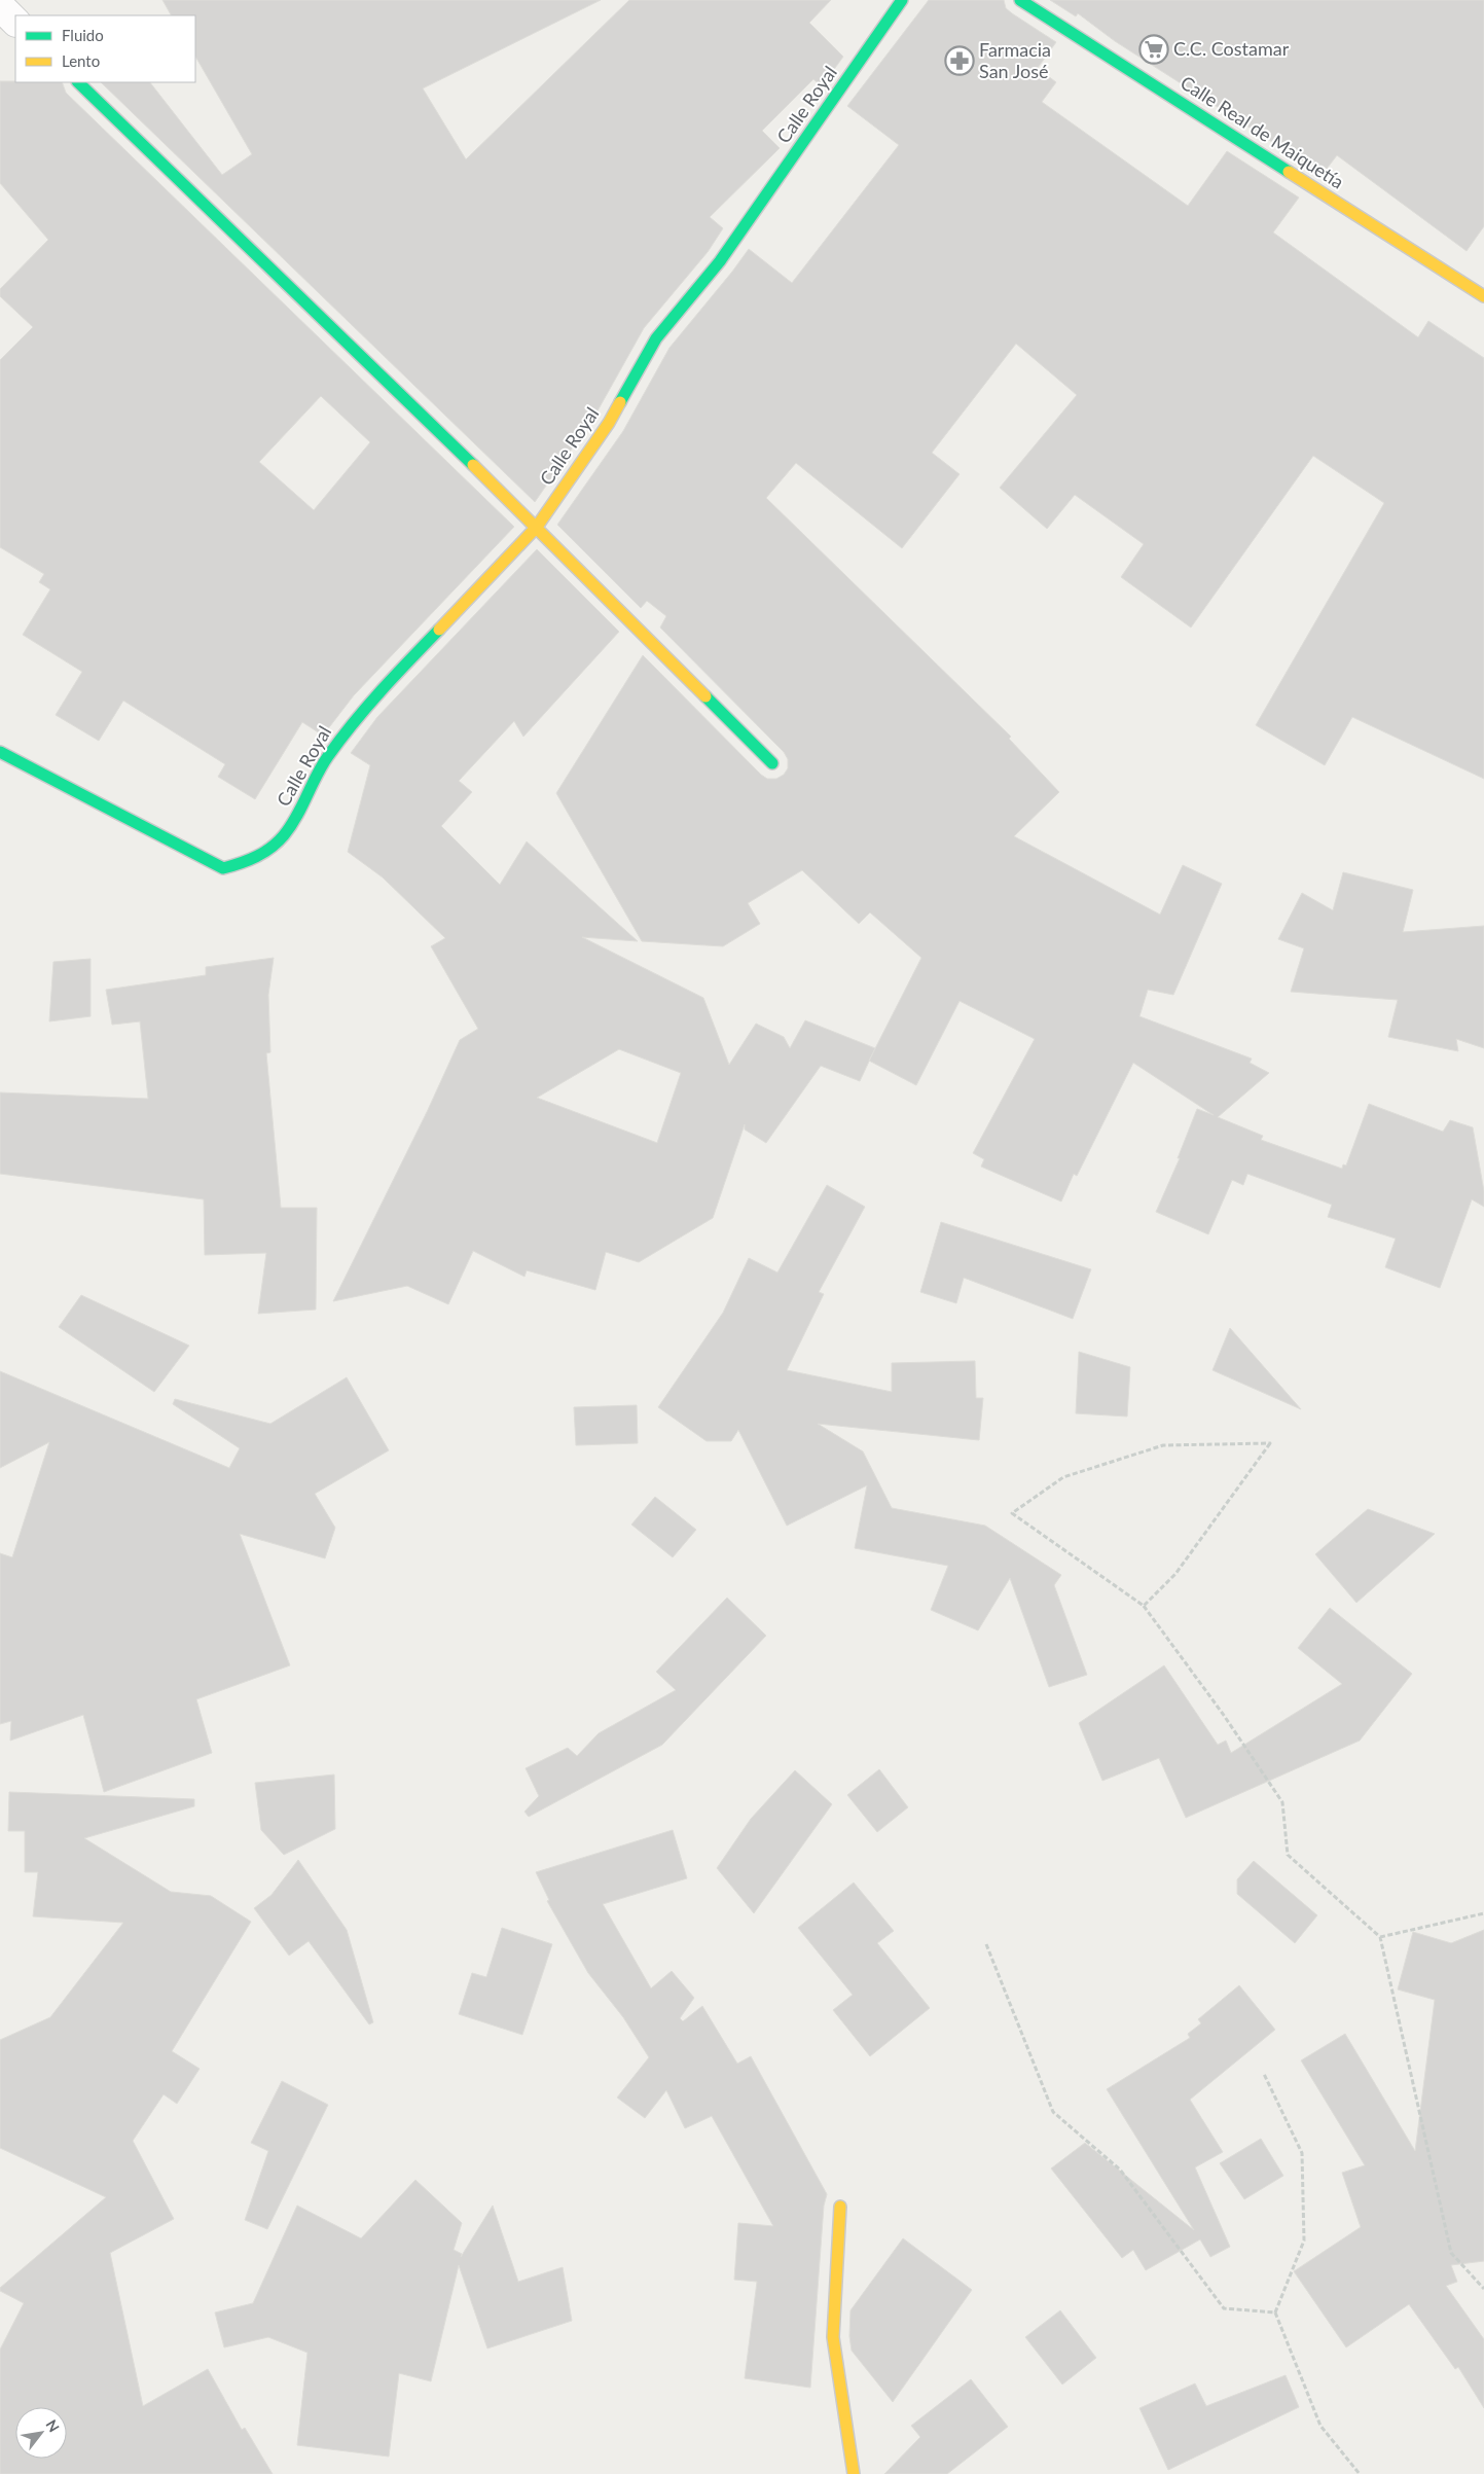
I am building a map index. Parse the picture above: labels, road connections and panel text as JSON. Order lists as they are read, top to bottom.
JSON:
{
  "streets": {
    "street": ["Calle Royal", "Calle Real de Maiquetía"]
  },
  "places": {
    "supermarket": ["C.C. Costamar"],
    "pharmacy": ["Farmacia San José"]
  },
  "legend": ["Fluido", "Lento"],
  "north": "top right"
}
